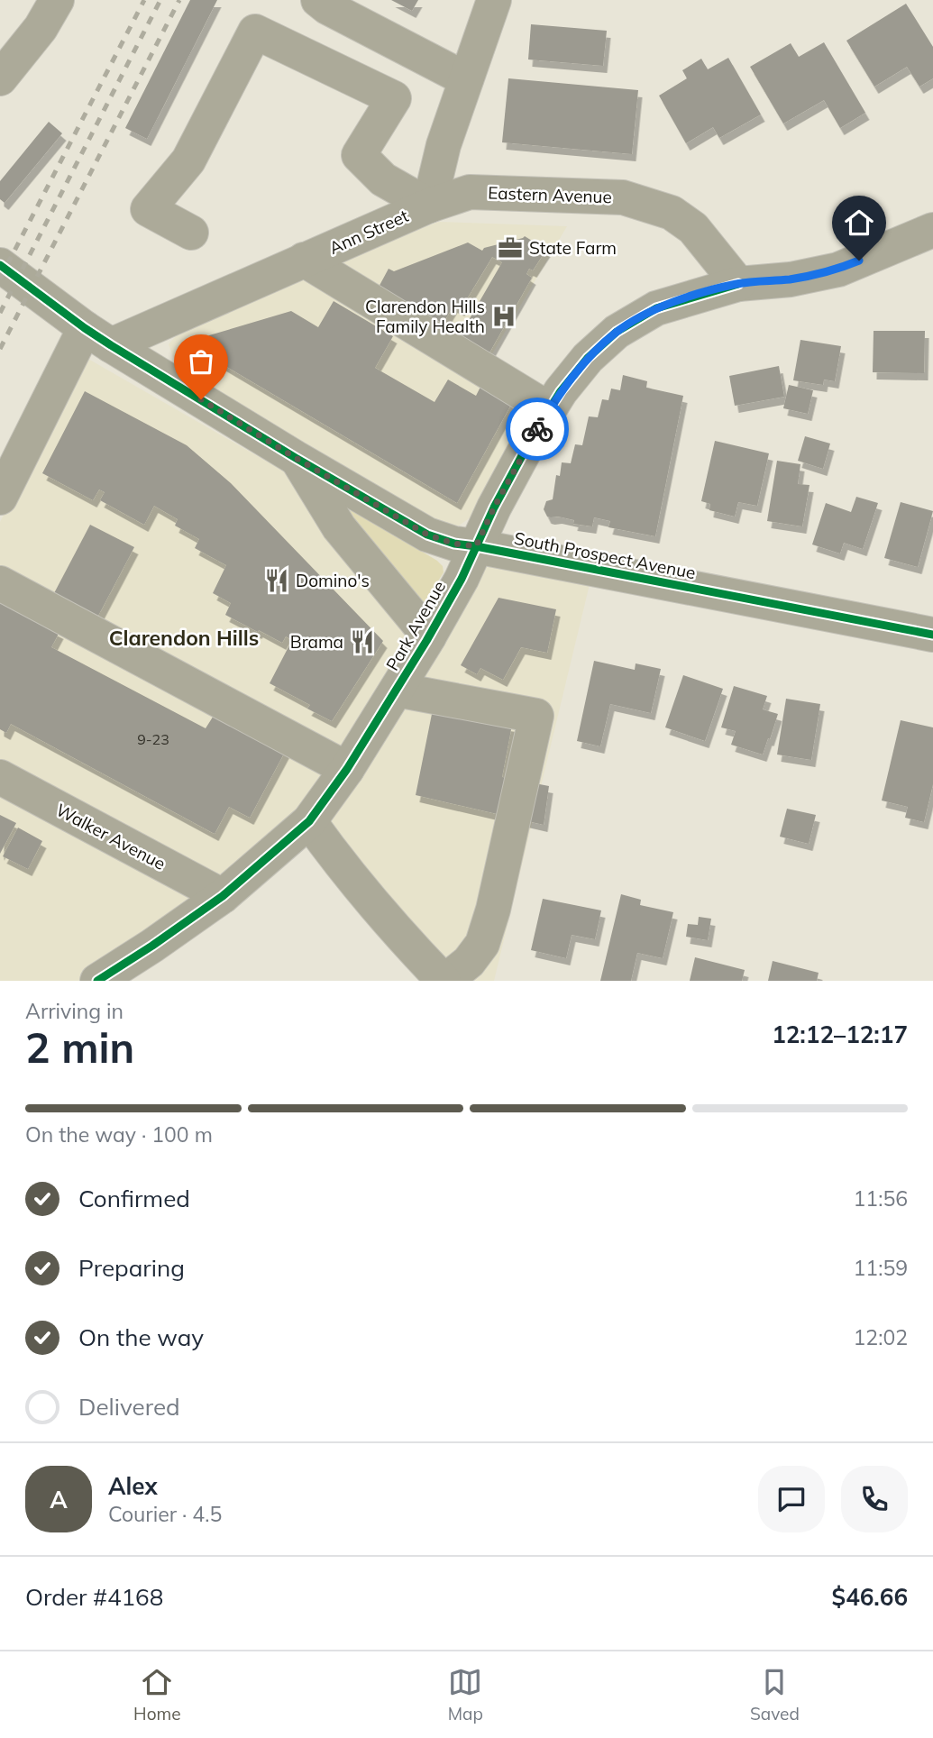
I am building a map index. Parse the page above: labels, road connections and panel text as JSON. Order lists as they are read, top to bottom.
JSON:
{
  "streets": {
    "street": [
      "Eastern Avenue",
      "Ann Street",
      "South Prospect Avenue",
      "Park Avenue",
      "Walker Avenue"
    ]
  },
  "crossings": [
    ["Eastern Avenue", "Ann Street"],
    ["Eastern Avenue", "Park Avenue"],
    ["Ann Street", "South Prospect Avenue"],
    ["South Prospect Avenue", "Park Avenue"],
    ["Park Avenue", "Walker Avenue"]
  ],
  "districts": ["Clarendon Hills"],
  "places": {
    "office": ["State Farm"],
    "hospital": ["Clarendon Hills Family Health"],
    "restaurant": ["Domino's", "Brama"]
  },
  "house_numbers": ["9-23"],
  "page": {
    "heading": ["2 min", "Arriving in", "12:12–12:17"],
    "panel": [
      "Alex",
      "Courier · 4.5",
      "Order #4168",
      "$46.66"
    ],
    "bar": "On the way · 100 m",
    "list": [
      ["Confirmed", "11:56"],
      ["Preparing", "11:59"],
      ["On the way", "12:02"],
      "Delivered"
    ],
    "round": "A",
    "tabs": ["Home", "Map", "Saved"]
  }
}
